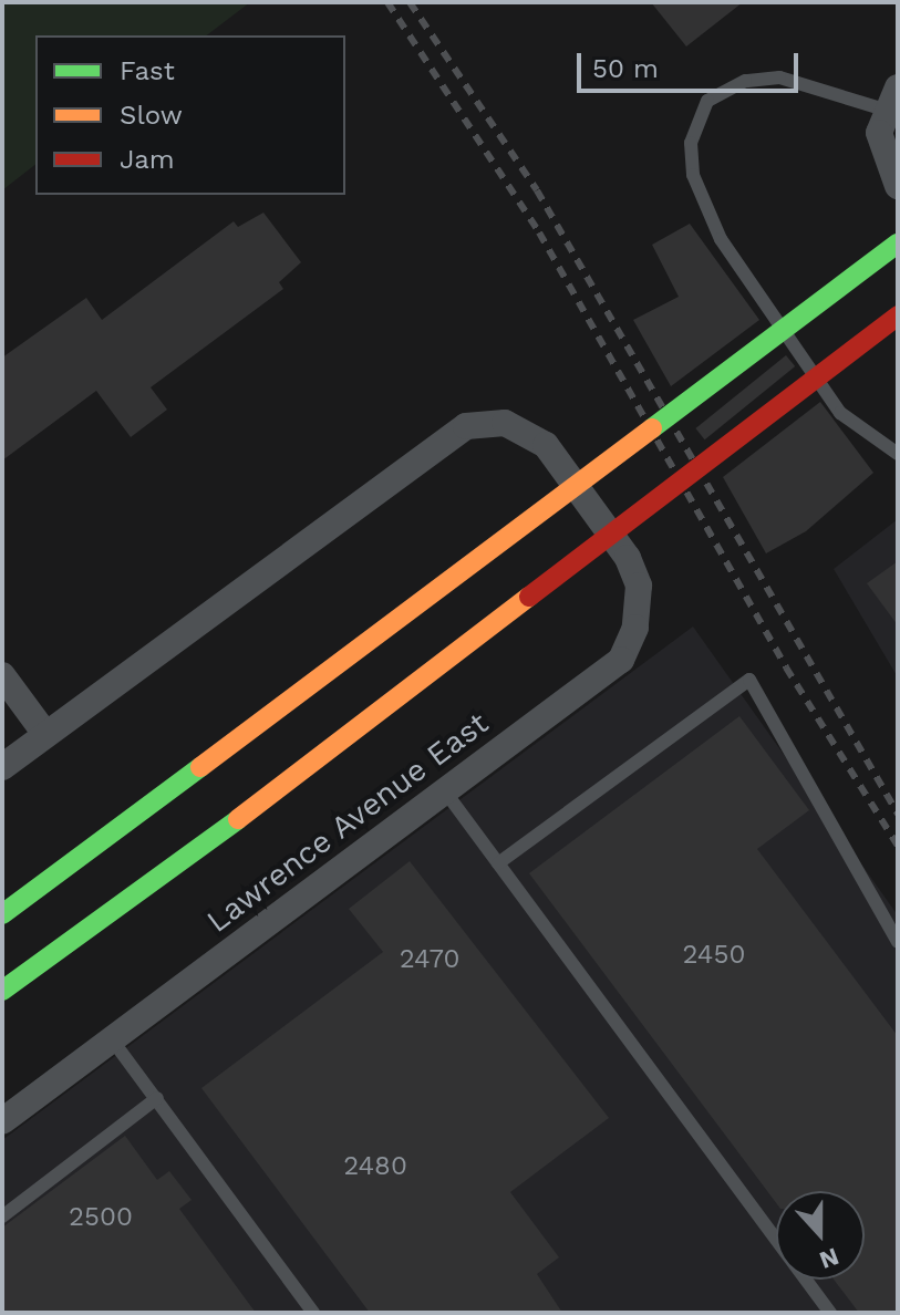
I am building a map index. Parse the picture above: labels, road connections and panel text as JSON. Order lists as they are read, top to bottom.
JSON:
{
  "streets": {
    "street": ["Lawrence Avenue East"]
  },
  "house_numbers": [
    "2450",
    "2470",
    "2480",
    "2500"
  ],
  "legend": ["Fast", "Slow", "Jam"],
  "scale_bar": "50 m",
  "north": "bottom"
}
